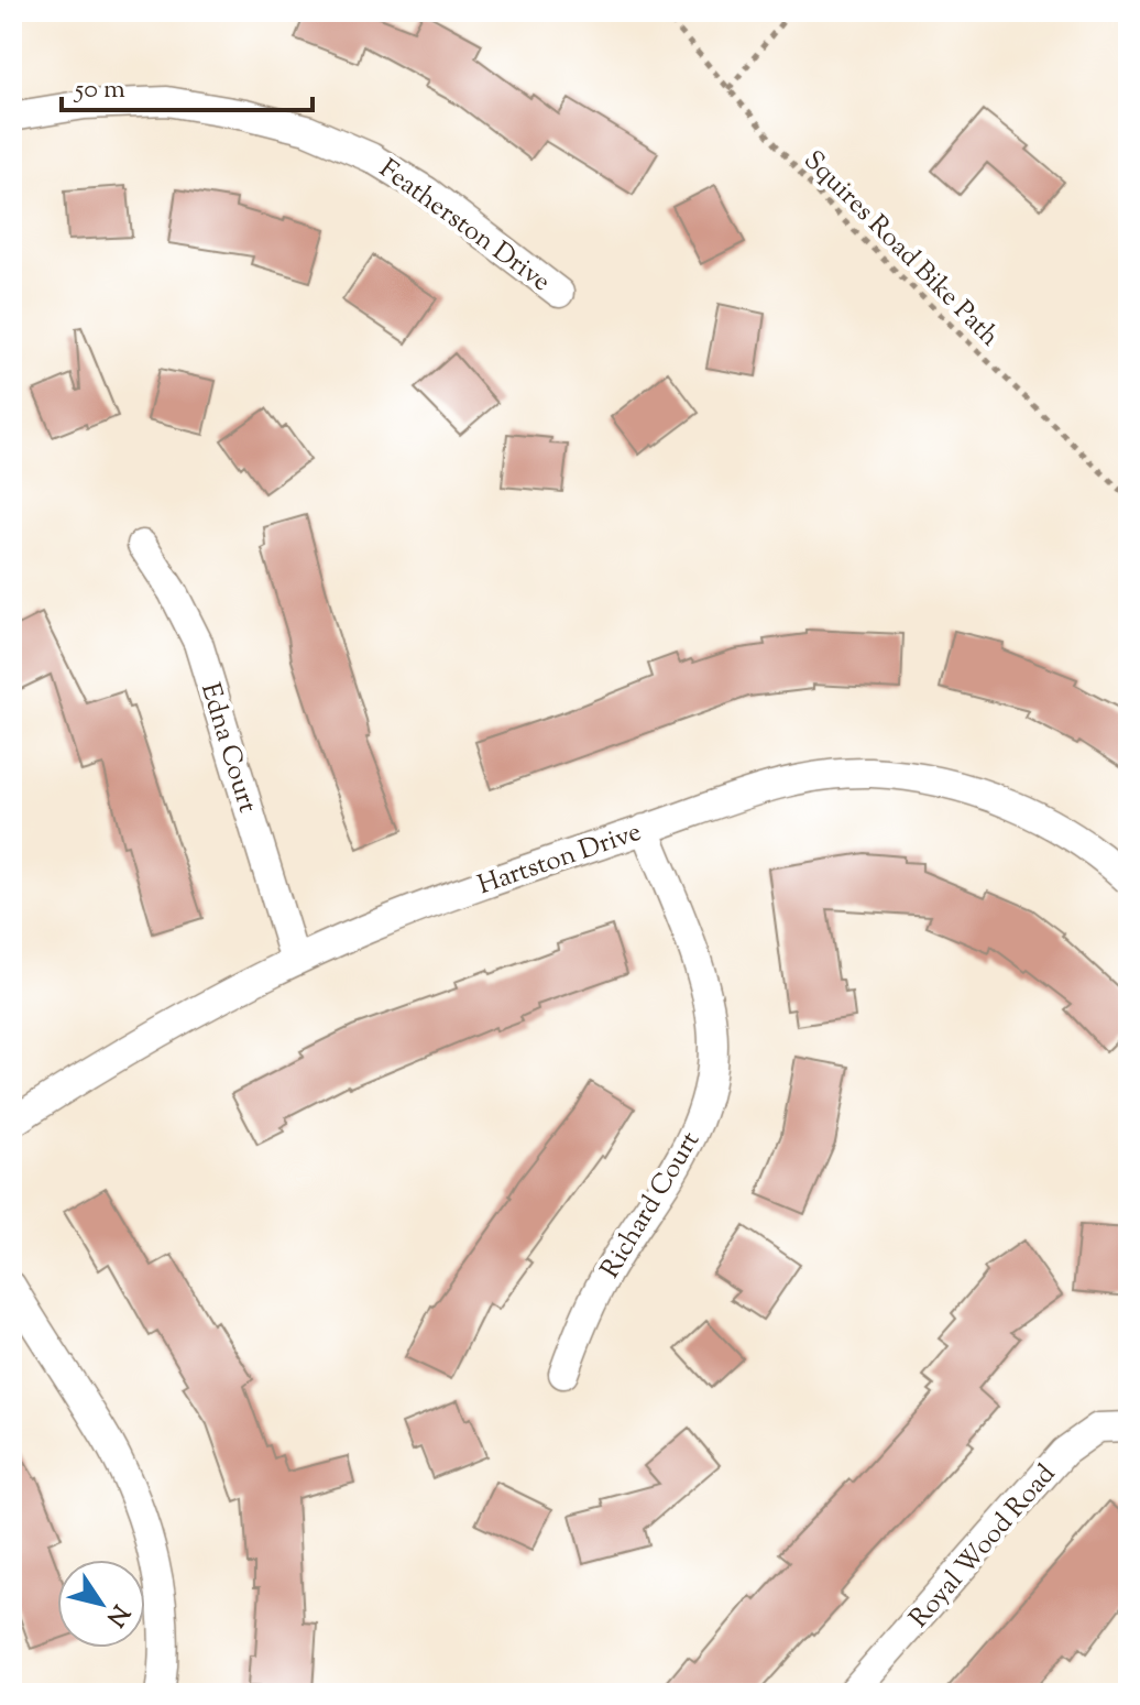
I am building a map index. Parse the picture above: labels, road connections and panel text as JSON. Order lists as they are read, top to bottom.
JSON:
{
  "streets": {
    "street": [
      "Featherston Drive",
      "Edna Court",
      "Hartston Drive",
      "Richard Court",
      "Royal Wood Road"
    ],
    "path": ["Squires Road Bike Path"]
  },
  "crossings": [
    ["Edna Court", "Hartston Drive"],
    ["Hartston Drive", "Richard Court"]
  ],
  "scale_bar": "50 m",
  "north": "bottom right"
}
